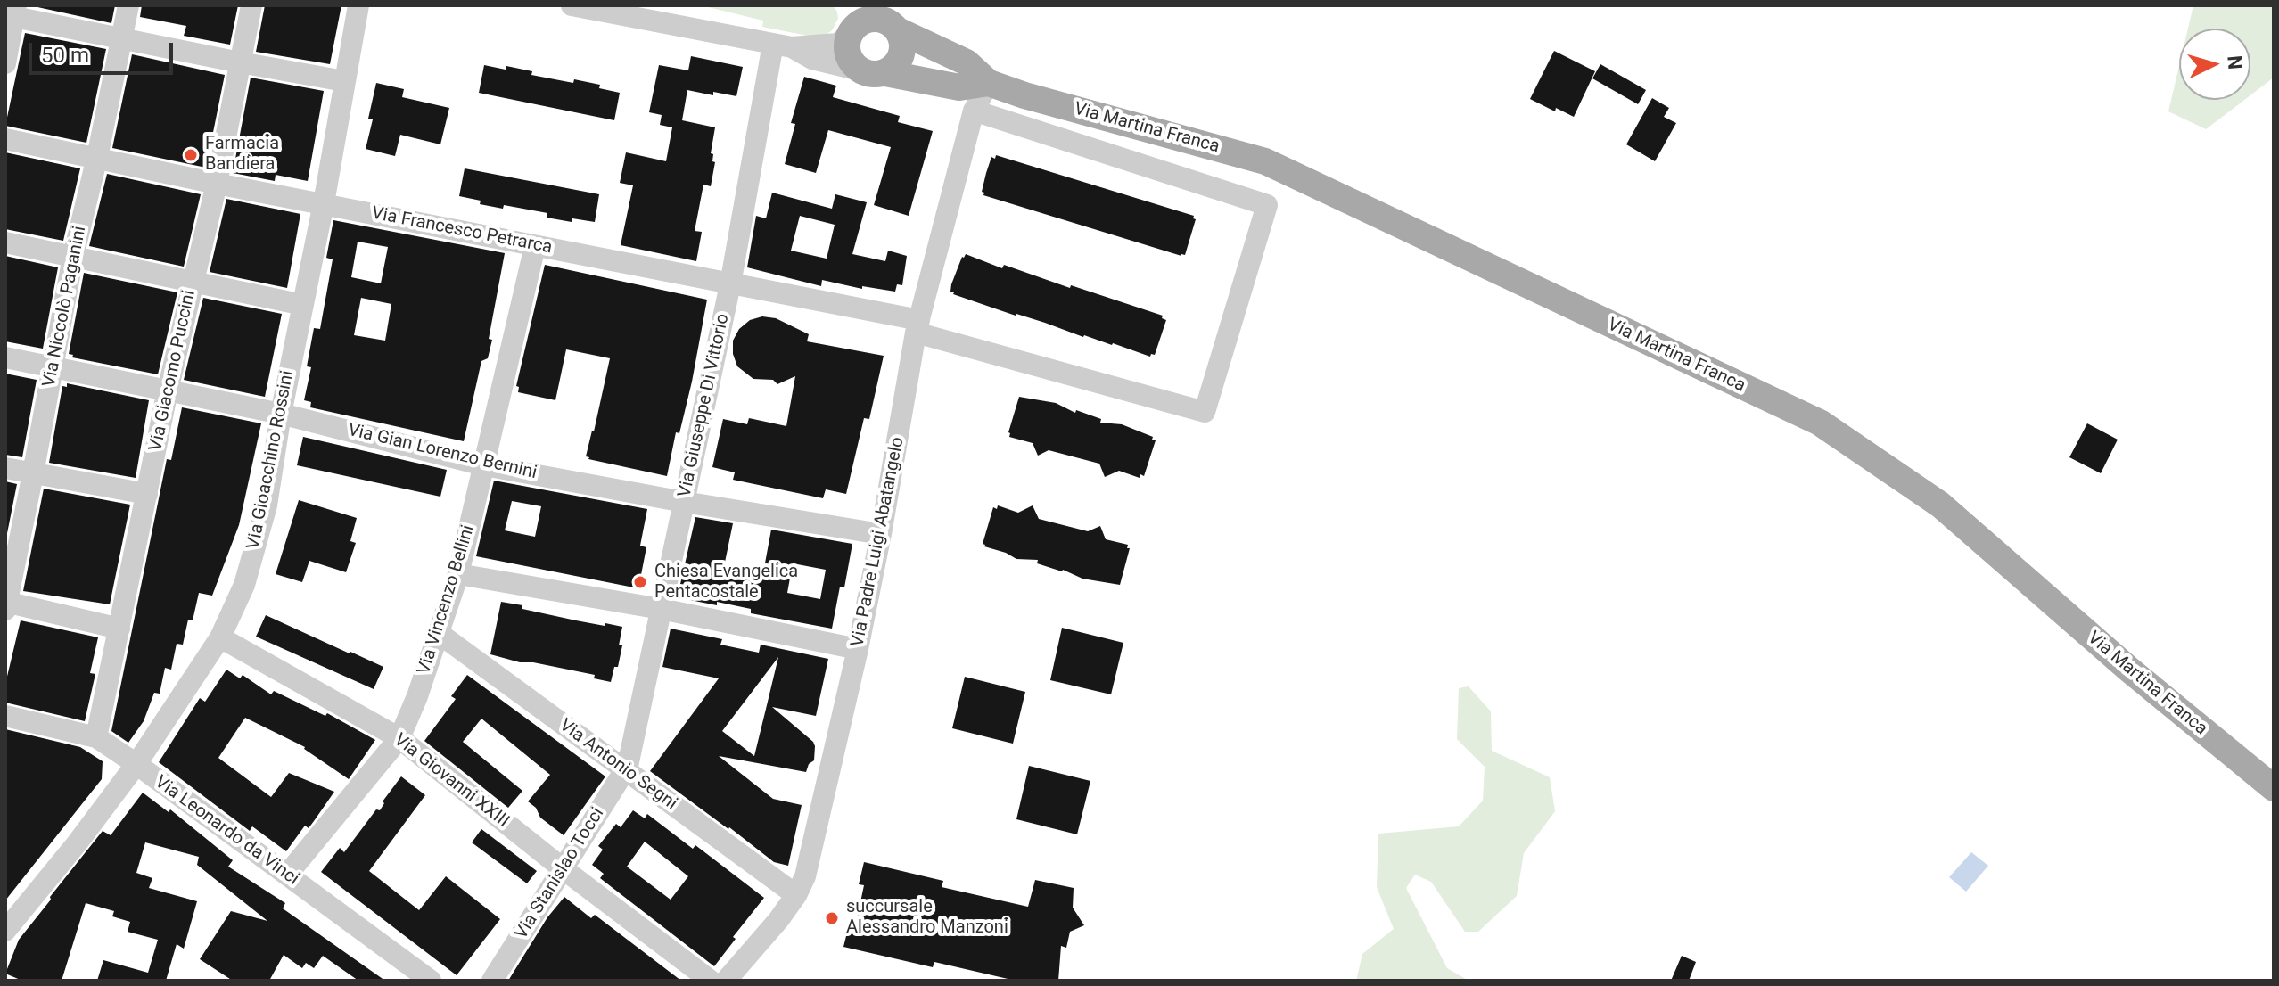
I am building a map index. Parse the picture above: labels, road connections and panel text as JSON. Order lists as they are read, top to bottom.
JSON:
{
  "streets": {
    "main road": ["Via Martina Franca"],
    "street": [
      "Via Francesco Petrarca",
      "Via Niccolò Paganini",
      "Via Giacomo Puccini",
      "Via Giuseppe Di Vittorio",
      "Via Gian Lorenzo Bernini",
      "Via Gioacchino Rossini",
      "Via Padre Luigi Abatangelo",
      "Via Vincenzo Bellini",
      "Via Antonio Segni",
      "Via Giovanni XXIII",
      "Via Leonardo da Vinci",
      "Via Stanislao Tocci"
    ]
  },
  "crossings": [
    ["Via Martina Franca", "Via Padre Luigi Abatangelo"],
    ["Via Francesco Petrarca", "Via Niccolò Paganini"],
    ["Via Francesco Petrarca", "Via Giacomo Puccini"],
    ["Via Francesco Petrarca", "Via Giuseppe Di Vittorio"],
    ["Via Francesco Petrarca", "Via Gioacchino Rossini"],
    ["Via Francesco Petrarca", "Via Padre Luigi Abatangelo"],
    ["Via Francesco Petrarca", "Via Vincenzo Bellini"],
    ["Via Niccolò Paganini", "Via Gian Lorenzo Bernini"],
    ["Via Giacomo Puccini", "Via Gian Lorenzo Bernini"],
    ["Via Giacomo Puccini", "Via Leonardo da Vinci"],
    ["Via Giuseppe Di Vittorio", "Via Gian Lorenzo Bernini"],
    ["Via Giuseppe Di Vittorio", "Via Antonio Segni"],
    ["Via Giuseppe Di Vittorio", "Via Stanislao Tocci"],
    ["Via Gian Lorenzo Bernini", "Via Gioacchino Rossini"],
    ["Via Gian Lorenzo Bernini", "Via Padre Luigi Abatangelo"],
    ["Via Gian Lorenzo Bernini", "Via Vincenzo Bellini"],
    ["Via Gioacchino Rossini", "Via Giovanni XXIII"],
    ["Via Gioacchino Rossini", "Via Leonardo da Vinci"],
    ["Via Padre Luigi Abatangelo", "Via Antonio Segni"],
    ["Via Vincenzo Bellini", "Via Antonio Segni"],
    ["Via Vincenzo Bellini", "Via Giovanni XXIII"],
    ["Via Vincenzo Bellini", "Via Leonardo da Vinci"],
    ["Via Antonio Segni", "Via Stanislao Tocci"],
    ["Via Giovanni XXIII", "Via Stanislao Tocci"]
  ],
  "places": ["Farmacia Bandiera", "Chiesa Evangelica Pentacostale", "succursale Alessandro Manzoni"],
  "scale_bar": "50 m",
  "north": "right"
}
